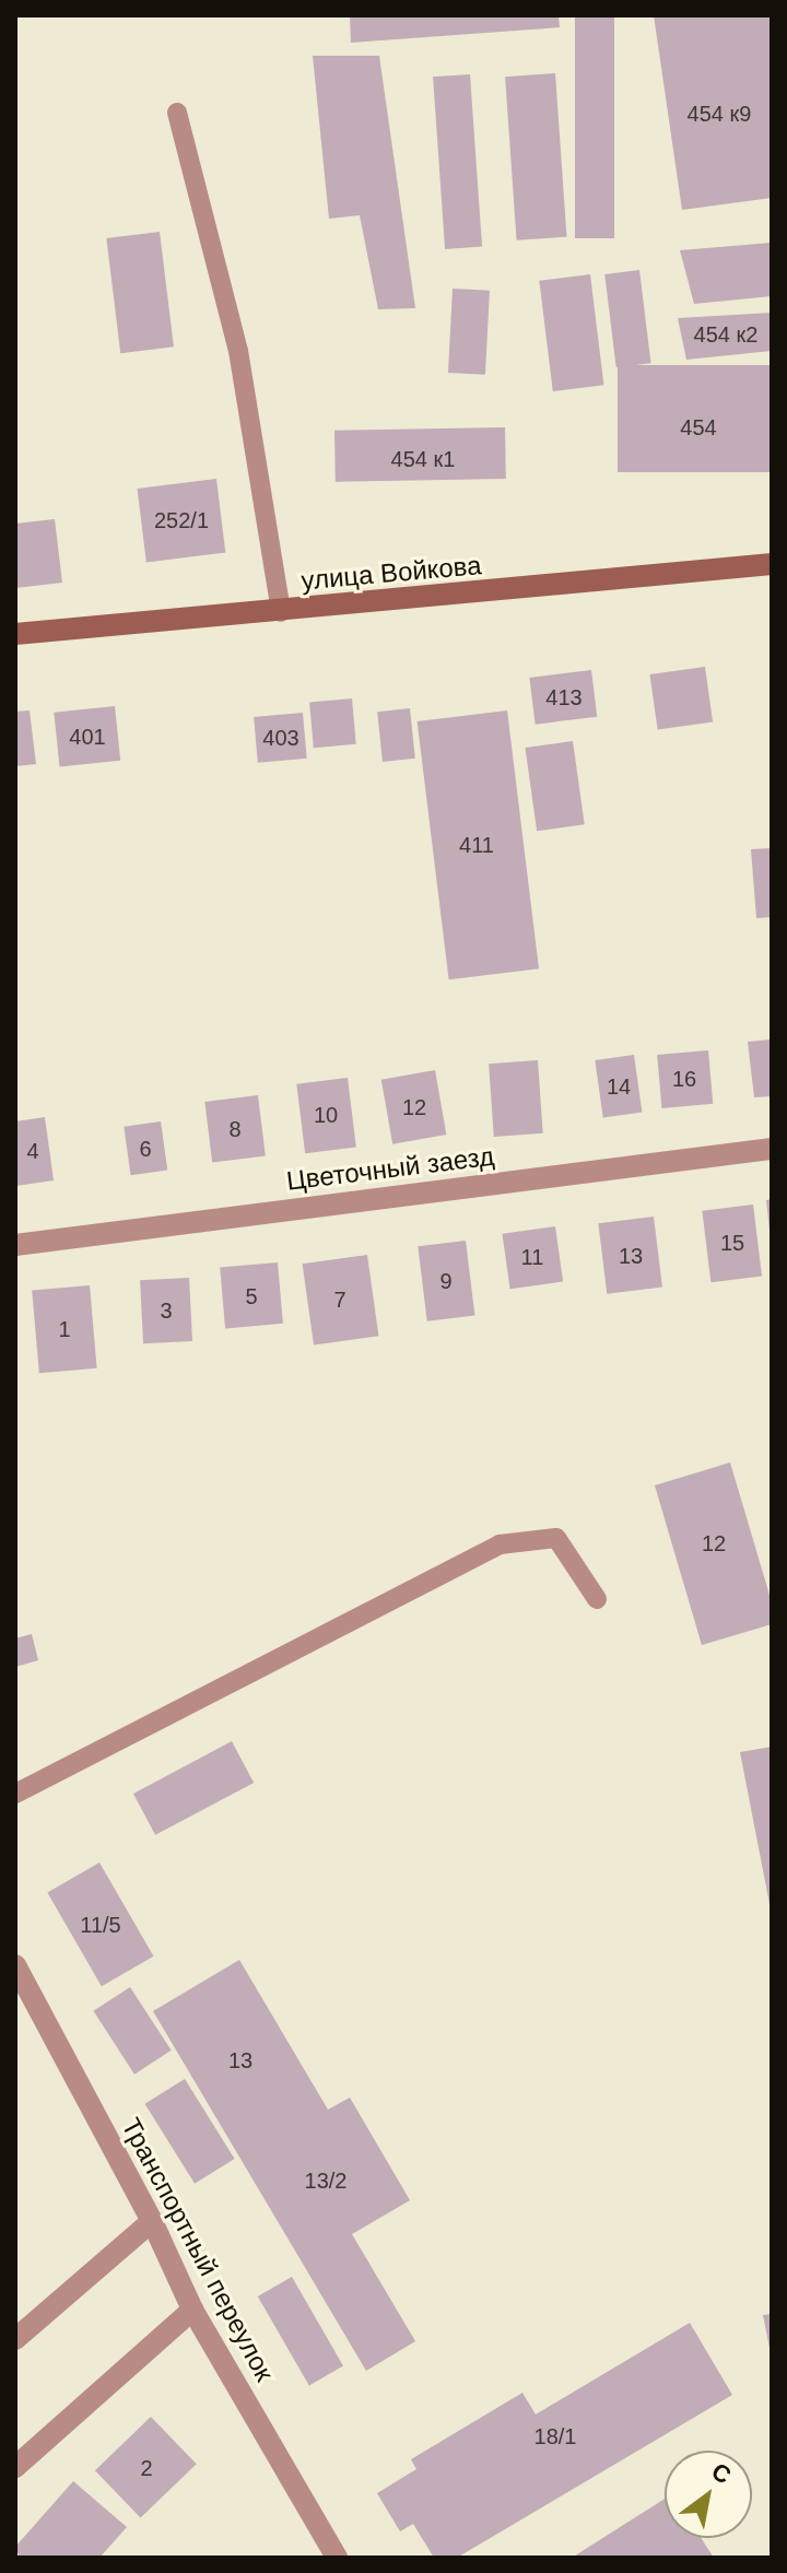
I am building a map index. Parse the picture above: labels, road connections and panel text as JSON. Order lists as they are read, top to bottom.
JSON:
{
  "streets": {
    "street": ["улица Войкова", "Цветочный заезд", "Транспортный переулок"]
  },
  "house_numbers": [
    "454 к9",
    "454 к2",
    "454",
    "454 к1",
    "252/1",
    "413",
    "401",
    "403",
    "411",
    "16",
    "14",
    "12",
    "10",
    "8",
    "6",
    "4",
    "15",
    "13",
    "11",
    "9",
    "5",
    "7",
    "3",
    "1",
    "12",
    "11/5",
    "13",
    "13/2",
    "18/1",
    "2"
  ],
  "north": "top right"
}
